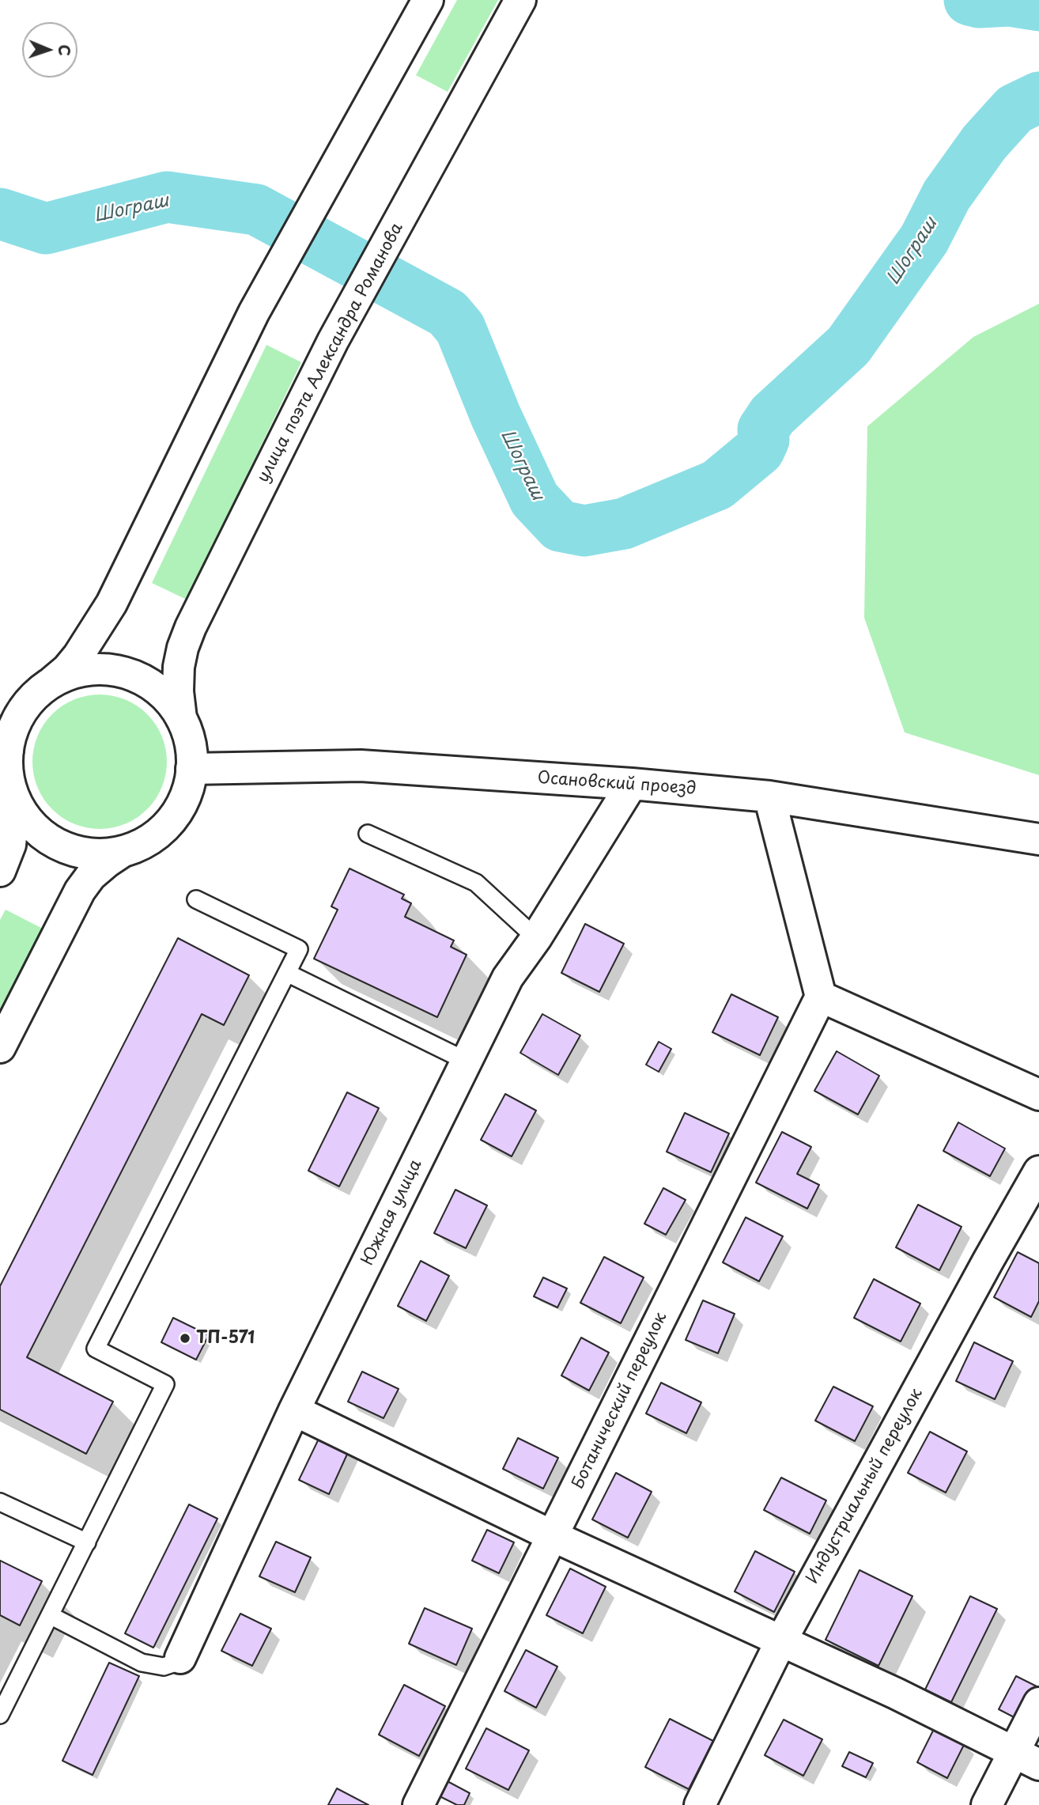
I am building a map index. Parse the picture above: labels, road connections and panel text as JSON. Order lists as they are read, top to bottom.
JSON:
{
  "streets": {
    "street": [
      "улица поэта Александра Романова",
      "Осановский проезд",
      "Южная улица",
      "Ботанический переулок",
      "Индустриальный переулок"
    ]
  },
  "crossings": [
    ["улица поэта Александра Романова", "Осановский проезд"],
    ["Осановский проезд", "Южная улица"]
  ],
  "water": ["Шограш"],
  "places": ["ТП-571"],
  "north": "right"
}
